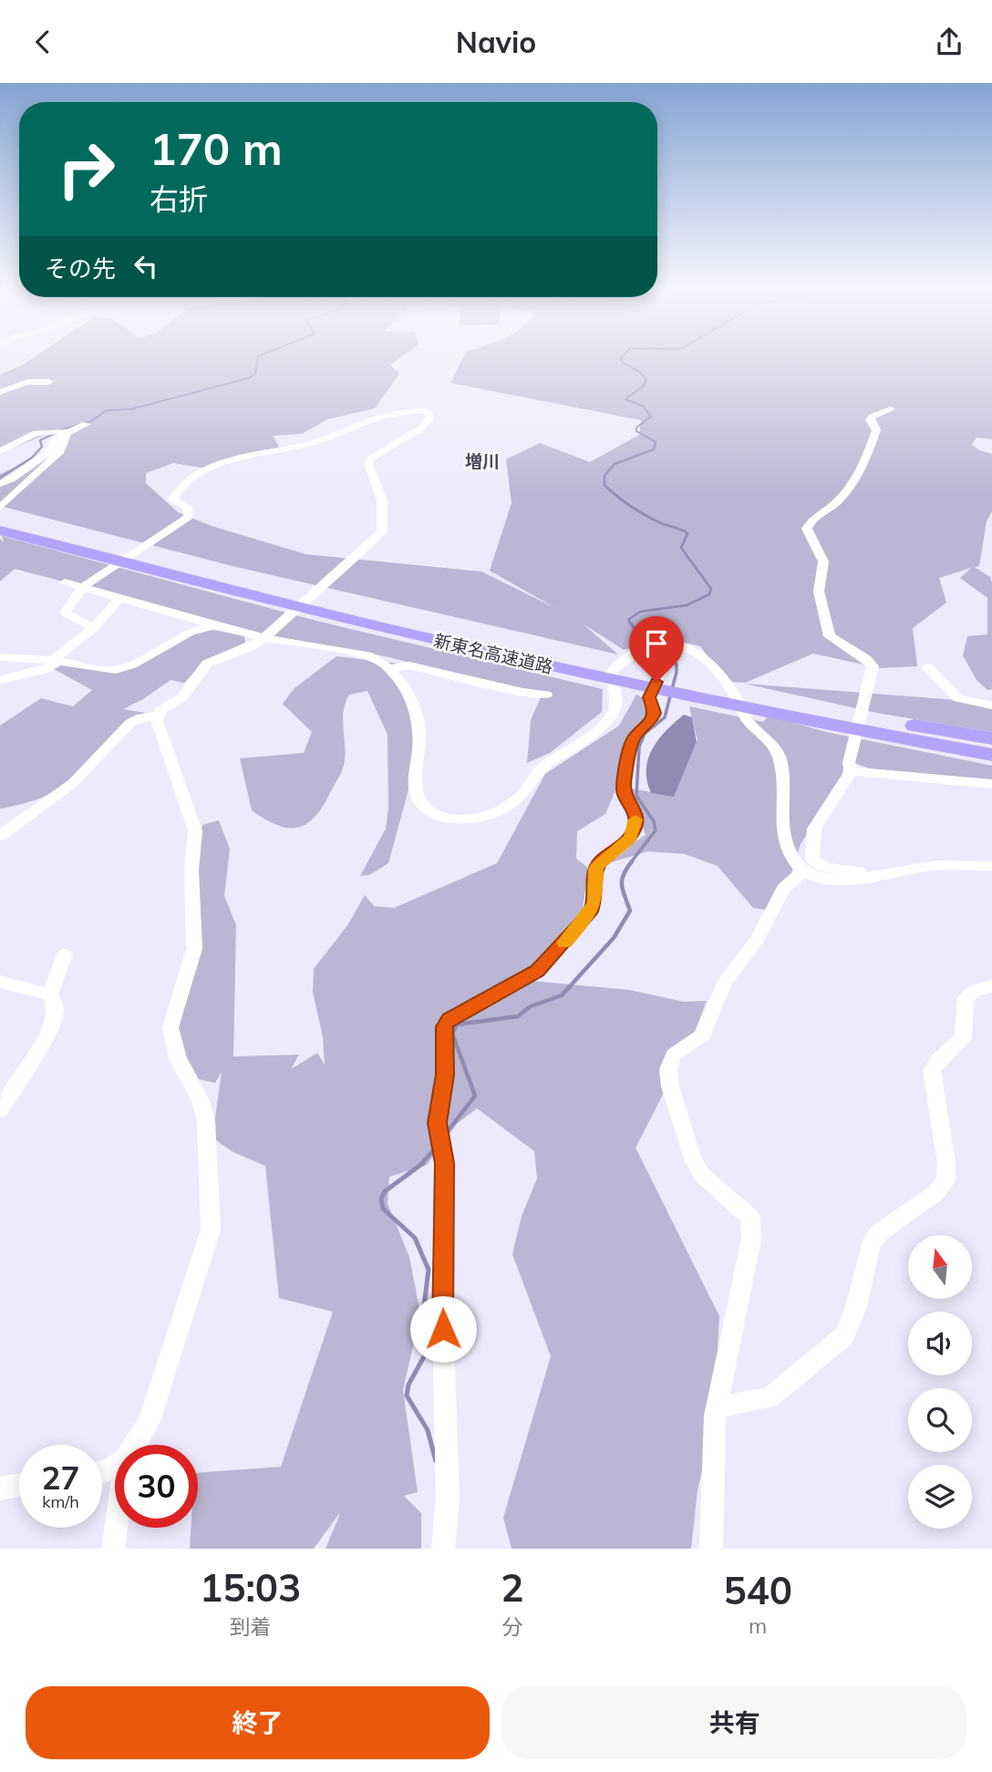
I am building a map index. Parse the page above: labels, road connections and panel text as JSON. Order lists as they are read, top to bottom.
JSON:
{
  "streets": {
    "highway": ["新東名高速道路"]
  },
  "districts": ["増川"],
  "north": "top",
  "page": {
    "header": "Navio",
    "turn": ["170 m", "右折"],
    "then": "その先",
    "speed": "27 km/h",
    "limit": "30",
    "eta": [
      "15:03",
      "到着",
      "2",
      "分",
      "540",
      "m"
    ],
    "buttons": ["終了", "共有"]
  }
}
